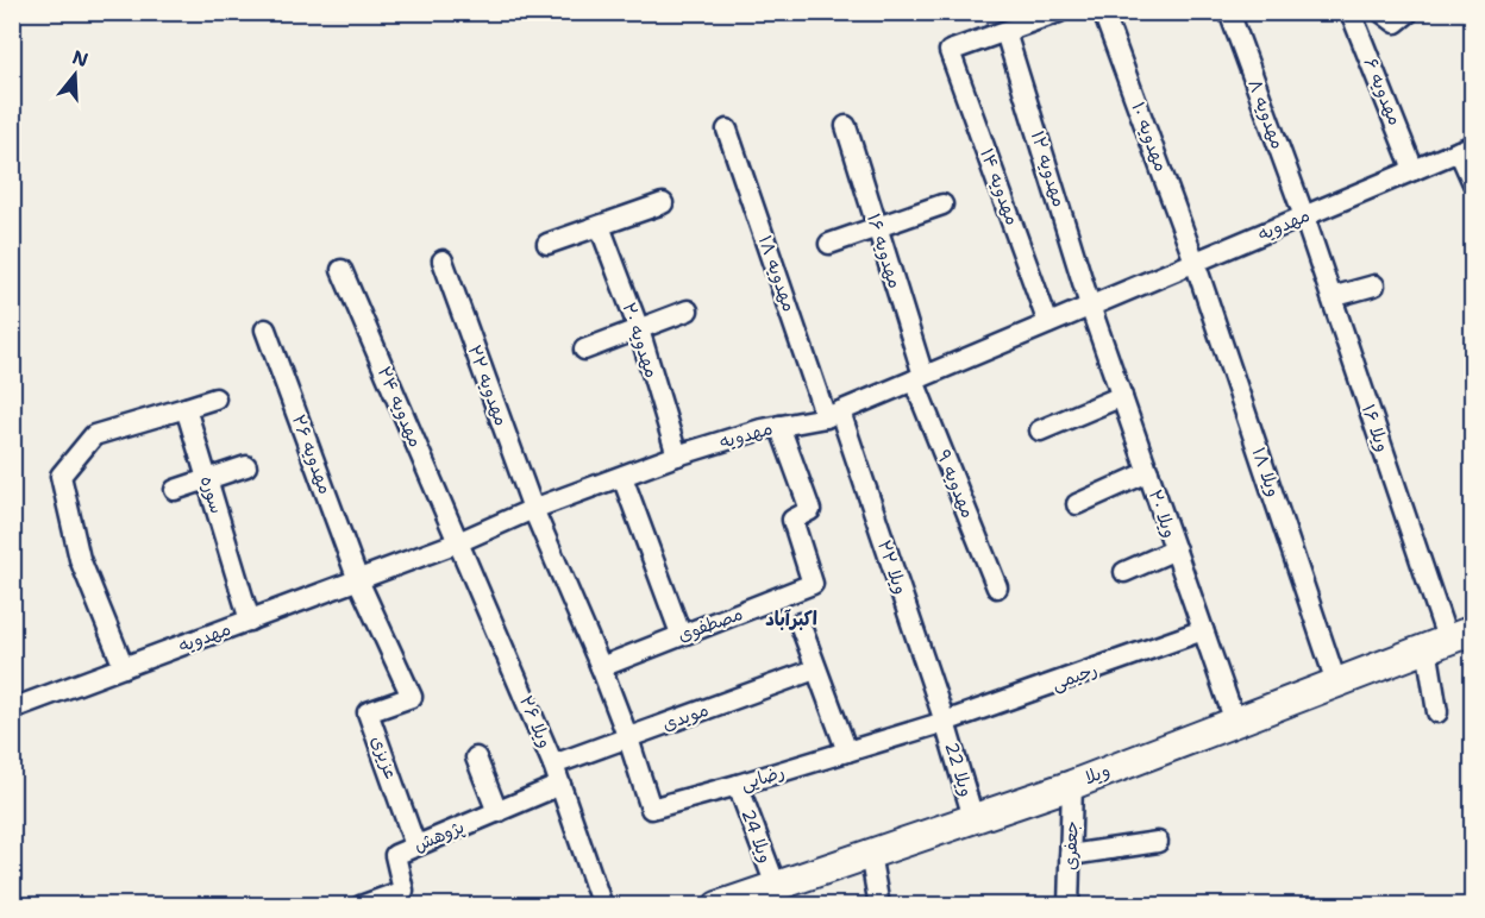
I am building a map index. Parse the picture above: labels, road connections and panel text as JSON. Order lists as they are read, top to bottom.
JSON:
{
  "streets": {
    "street": [
      "مهدویه ۶",
      "مهدویه ۸",
      "مهدویه ۱۰",
      "مهدویه ۱۲",
      "مهدویه ۱۴",
      "مهدویه",
      "مهدویه ۱۶",
      "مهدویه ۱۸",
      "مهدویه ۲۰",
      "مهدویه ۲۲",
      "مهدویه ۲۴",
      "ویلا ۱۶",
      "مهدویه ۲۶",
      "ویلا ۱۸",
      "مهدویه ۹",
      "سوره",
      "ویلا ۲۰",
      "ویلا ۲۲",
      "مصطفوی",
      "رحیمی",
      "مویدی",
      "ویلا ۲۶",
      "عزیزی",
      "ویلا 22",
      "ویلا",
      "رضایی",
      "پژوهش",
      "ویلا 24",
      "جعفری"
    ]
  },
  "crossings": [
    ["مهدویه ۶", "مهدویه"],
    ["مهدویه ۸", "مهدویه"],
    ["مهدویه ۸", "ویلا ۱۶"],
    ["مهدویه ۱۰", "مهدویه"],
    ["مهدویه ۱۰", "ویلا ۱۸"],
    ["مهدویه ۱۲", "مهدویه ۱۴"],
    ["مهدویه ۱۲", "مهدویه"],
    ["مهدویه ۱۲", "ویلا ۲۰"],
    ["مهدویه ۱۴", "مهدویه"],
    ["مهدویه", "مهدویه ۱۶"],
    ["مهدویه", "مهدویه ۱۸"],
    ["مهدویه", "مهدویه ۲۰"],
    ["مهدویه", "مهدویه ۲۲"],
    ["مهدویه", "مهدویه ۲۴"],
    ["مهدویه", "ویلا ۱۶"],
    ["مهدویه", "مهدویه ۲۶"],
    ["مهدویه", "ویلا ۱۸"],
    ["مهدویه", "مهدویه ۹"],
    ["مهدویه", "سوره"],
    ["مهدویه", "ویلا ۲۰"],
    ["مهدویه", "ویلا ۲۲"],
    ["مهدویه", "مصطفوی"],
    ["مهدویه", "ویلا ۲۶"],
    ["مهدویه", "عزیزی"],
    ["مهدویه ۱۶", "مهدویه ۹"],
    ["مهدویه ۱۸", "ویلا ۲۲"],
    ["مهدویه ۲۴", "ویلا ۲۶"],
    ["ویلا ۱۶", "ویلا"],
    ["مهدویه ۲۶", "عزیزی"],
    ["ویلا ۱۸", "ویلا"],
    ["ویلا ۲۰", "رحیمی"],
    ["ویلا ۲۰", "ویلا"],
    ["ویلا ۲۲", "رحیمی"],
    ["ویلا ۲۲", "ویلا 22"],
    ["ویلا ۲۲", "رضایی"],
    ["رحیمی", "ویلا 22"],
    ["رحیمی", "رضایی"],
    ["مویدی", "ویلا ۲۶"],
    ["مویدی", "رضایی"],
    ["ویلا ۲۶", "پژوهش"],
    ["عزیزی", "پژوهش"],
    ["ویلا 22", "ویلا"],
    ["ویلا 22", "رضایی"],
    ["ویلا", "ویلا 24"],
    ["ویلا", "جعفری"],
    ["رضایی", "ویلا 24"]
  ],
  "districts": ["اکبرآباد"],
  "north": "top"
}
